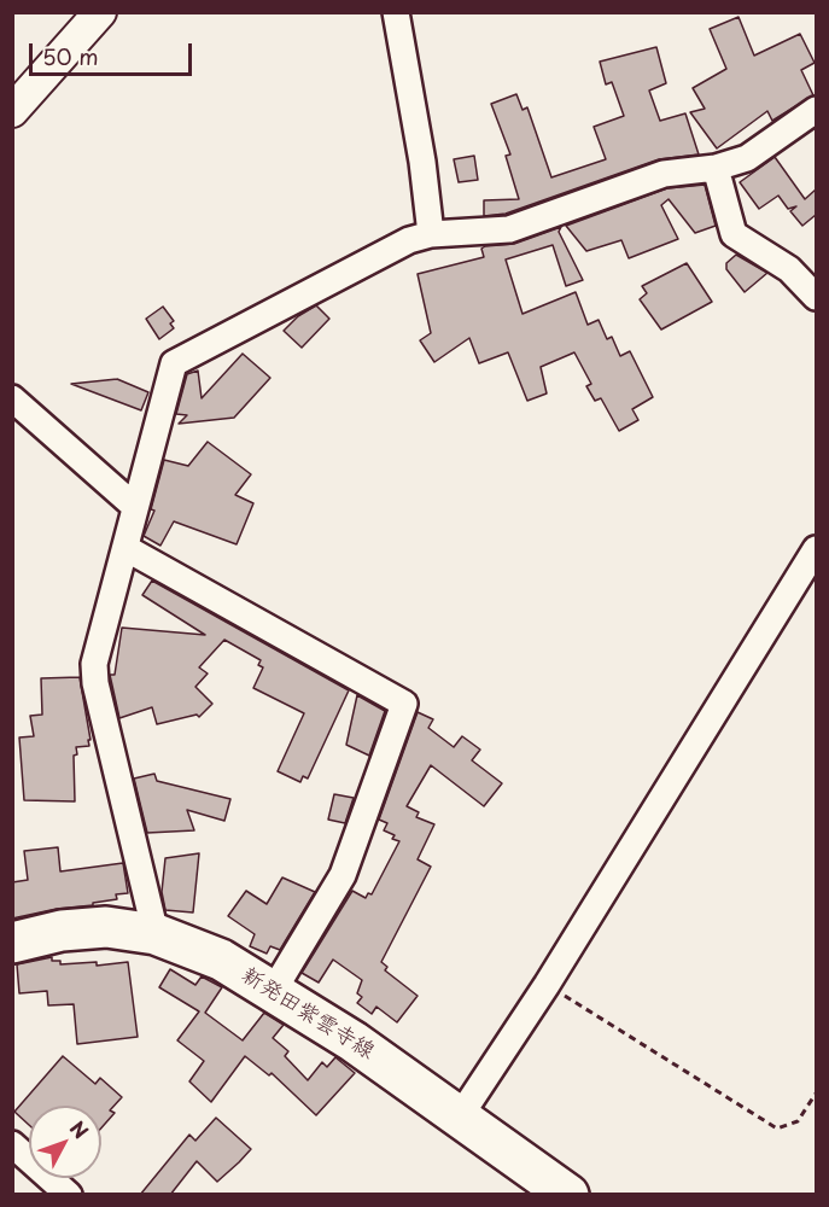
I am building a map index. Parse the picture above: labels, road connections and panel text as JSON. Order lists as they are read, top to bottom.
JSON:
{
  "streets": {
    "main road": ["新発田紫雲寺線"]
  },
  "scale_bar": "50 m",
  "north": "top right"
}
